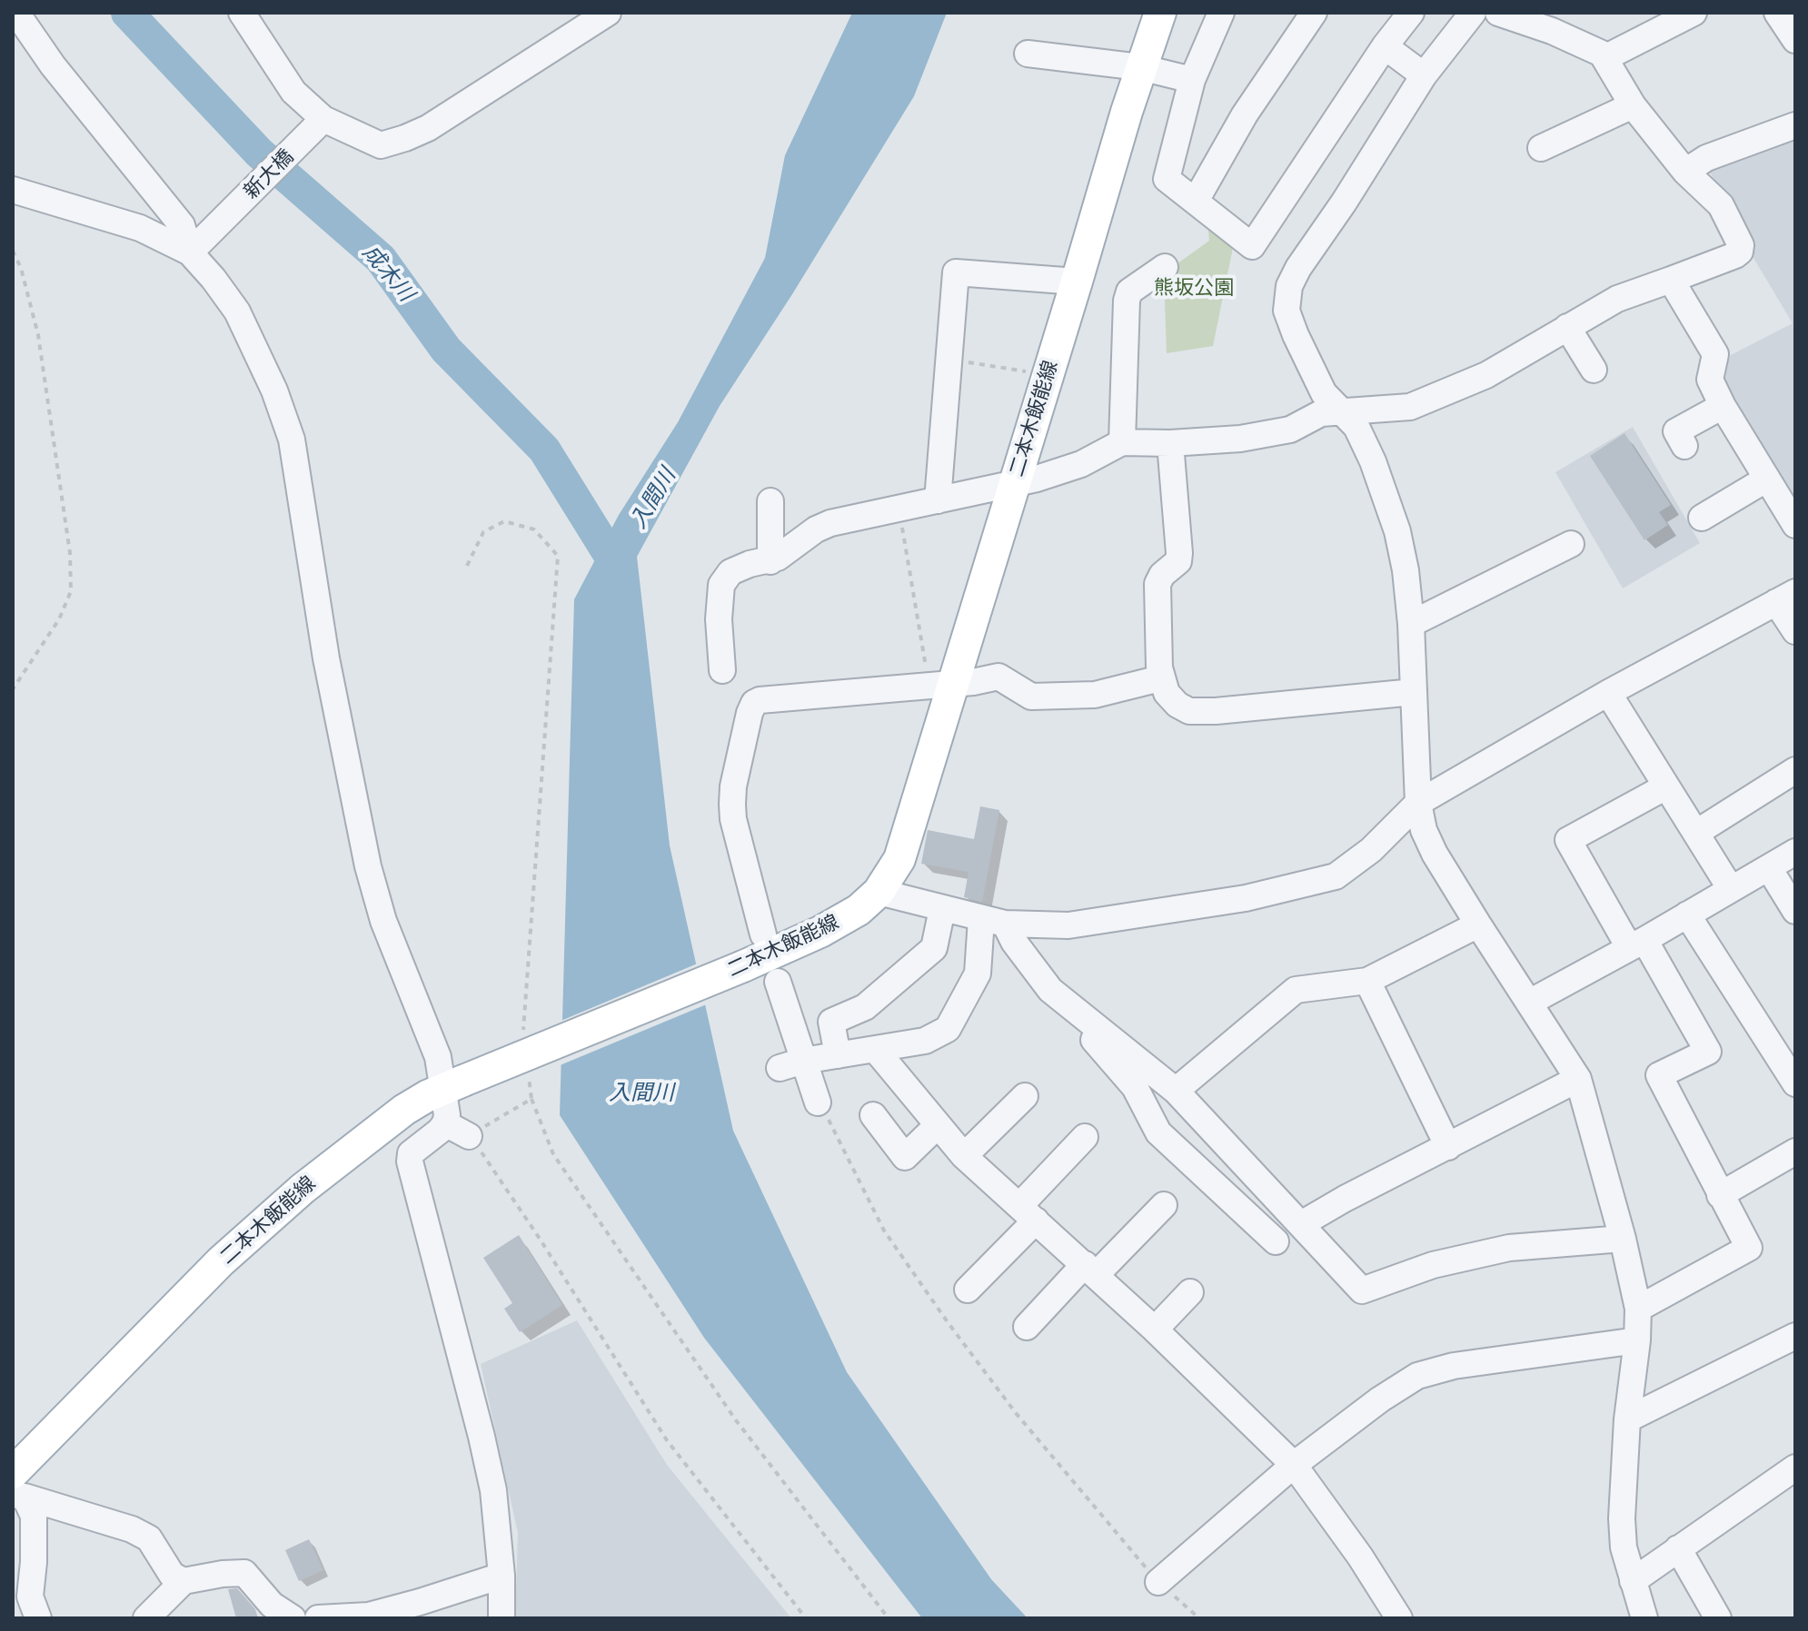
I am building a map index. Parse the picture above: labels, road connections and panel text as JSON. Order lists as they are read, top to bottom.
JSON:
{
  "streets": {
    "main road": ["二本木飯能線"],
    "street": ["新大橋"]
  },
  "water": ["成木川", "入間川"],
  "parks": ["熊坂公園"]
}
